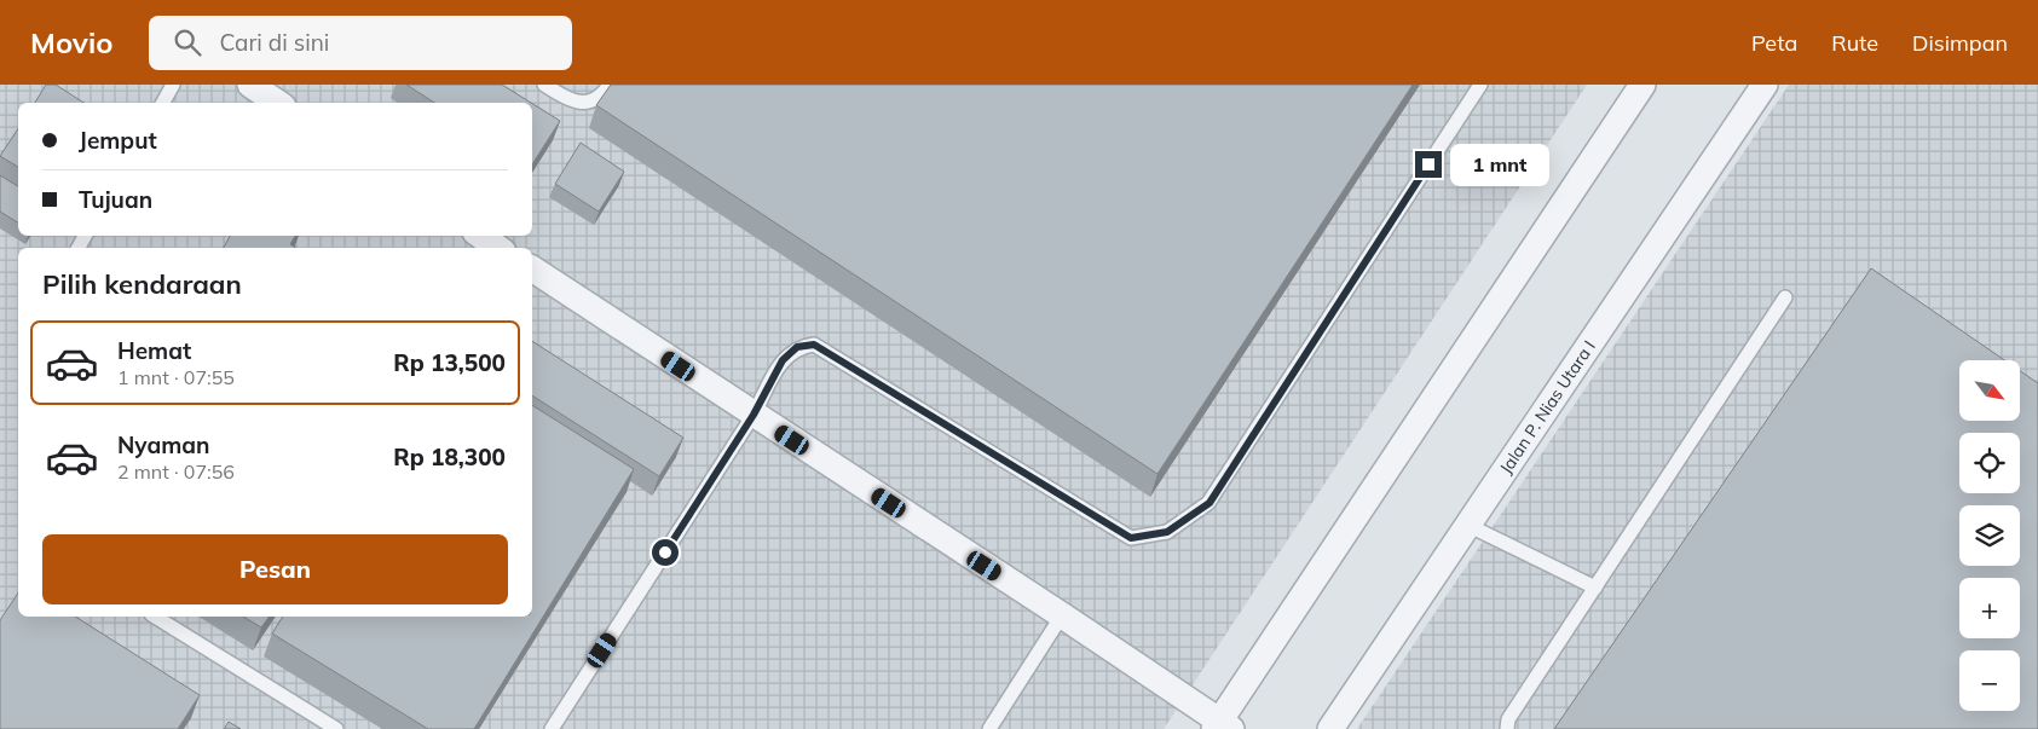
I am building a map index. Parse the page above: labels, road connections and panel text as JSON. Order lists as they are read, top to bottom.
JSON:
{
  "streets": {
    "street": ["Jalan P. Nias Utara I"]
  },
  "north": "bottom right",
  "page": {
    "header": "Movio",
    "search": "Cari di sini",
    "nav": ["Peta", "Rute", "Disimpan"],
    "banner": ["Jemput", "Tujuan"],
    "bubble": "1 mnt",
    "heading": "Pilih kendaraan",
    "list": [
      {
        "name": "Hemat",
        "note": "1 mnt · 07:55",
        "value": "Rp 13,500"
      },
      {
        "name": "Nyaman",
        "note": "2 mnt · 07:56",
        "value": "Rp 18,300"
      }
    ],
    "map_buttons": ["+", "−"],
    "buttons": "Pesan"
  }
}
